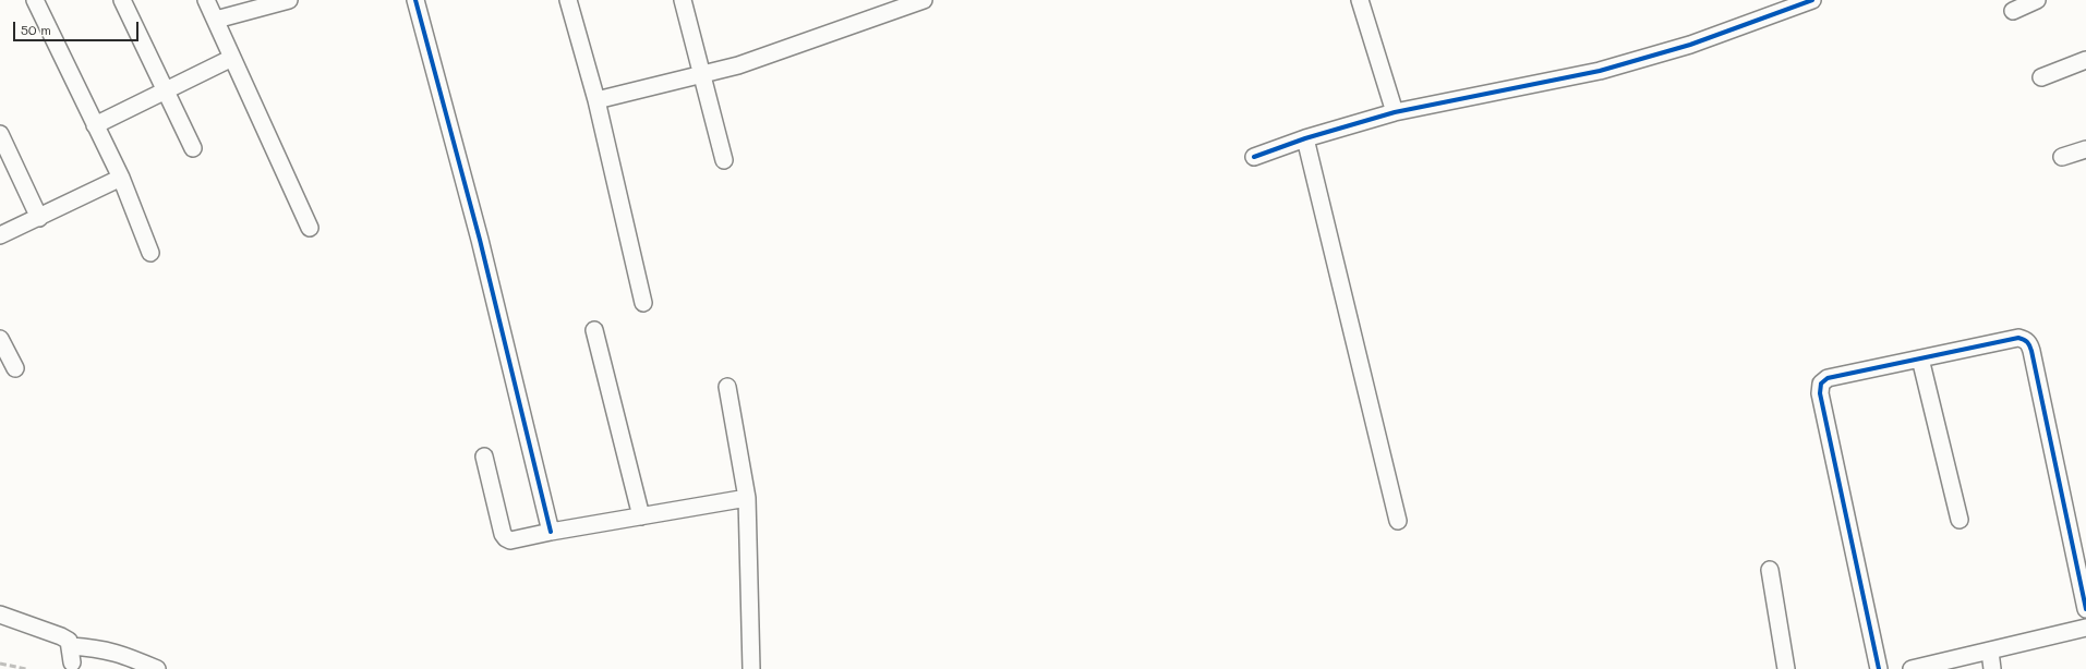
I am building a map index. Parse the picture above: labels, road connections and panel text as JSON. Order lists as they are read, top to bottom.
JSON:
{
  "scale_bar": "50 m"
}
